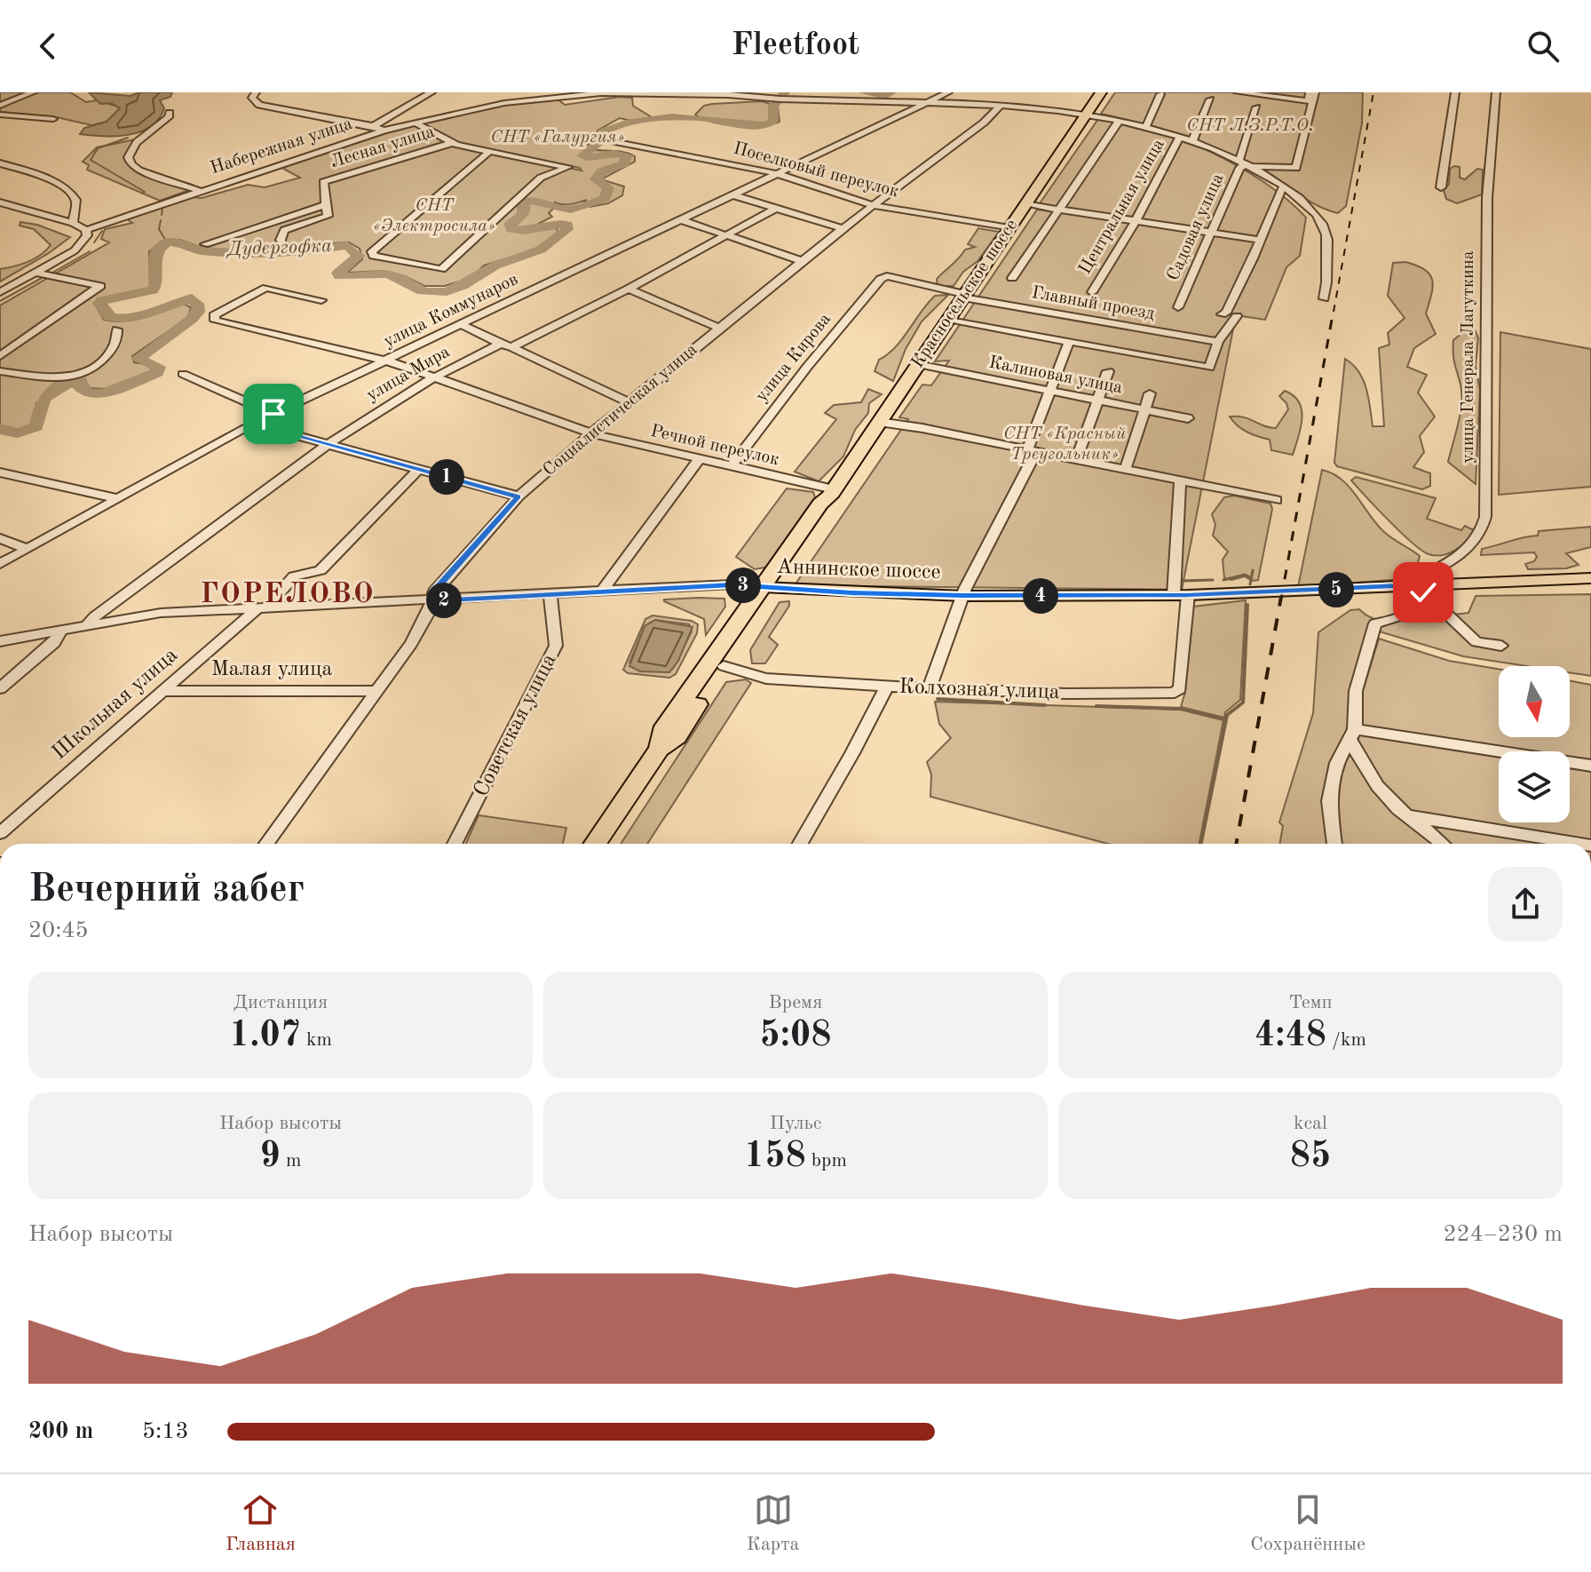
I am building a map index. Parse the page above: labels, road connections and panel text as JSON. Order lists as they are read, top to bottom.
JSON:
{
  "streets": {
    "highway": ["Красносельское шоссе"],
    "main road": ["Аннинское шоссе"],
    "street": [
      "Набережная улица",
      "Лесная улица",
      "Поселковый переулок",
      "Центральная улица",
      "Садовая улица",
      "Главный проезд",
      "улица Коммунаров",
      "улица Генерала Лагуткина",
      "улица Кирова",
      "улица Мира",
      "Калиновая улица",
      "Социалистическая улица",
      "Речной переулок",
      "Малая улица",
      "Колхозная улица",
      "Школьная улица",
      "Советская улица"
    ]
  },
  "crossings": [
    ["Поселковый переулок", "Красносельское шоссе"],
    ["Поселковый переулок", "улица Коммунаров"],
    ["Поселковый переулок", "Социалистическая улица"],
    ["Красносельское шоссе", "Главный проезд"],
    ["Красносельское шоссе", "Калиновая улица"],
    ["Красносельское шоссе", "Речной переулок"],
    ["Красносельское шоссе", "Аннинское шоссе"],
    ["Главный проезд", "улица Кирова"],
    ["улица Коммунаров", "Речной переулок"],
    ["улица Генерала Лагуткина", "Аннинское шоссе"],
    ["улица Кирова", "Речной переулок"],
    ["улица Мира", "Речной переулок"],
    ["улица Мира", "Аннинское шоссе"],
    ["Социалистическая улица", "Речной переулок"],
    ["Социалистическая улица", "Аннинское шоссе"],
    ["Социалистическая улица", "Малая улица"],
    ["Аннинское шоссе", "Колхозная улица"],
    ["Аннинское шоссе", "Школьная улица"],
    ["Аннинское шоссе", "Советская улица"],
    ["Малая улица", "Школьная улица"]
  ],
  "districts": ["ГОРЕЛОВО"],
  "water": ["Дудергофка"],
  "parks": [
    "СНТ Л.З.Р.Т.О.",
    "СНТ «Галургия»",
    "СНТ «Электросила»",
    "СНТ «Красный Треугольник»"
  ],
  "north": "bottom",
  "page": {
    "header": "Fleetfoot",
    "pins": [
      "1",
      "3",
      "5",
      "4",
      "2"
    ],
    "heading": ["Вечерний забег", "20:45"],
    "stats": [
      ["Дистанция", "1.07 km"],
      ["Время", "5:08"],
      ["Темп", "4:48 /km"],
      ["Набор высоты", "9 m"],
      ["Пульс", "158 bpm"],
      ["kcal", "85"]
    ],
    "chart": ["Набор высоты", "224–230 m"],
    "list": [
      {
        "name": "200 m",
        "note": "5:13"
      }
    ],
    "tabs": ["Главная", "Карта", "Сохранённые"]
  }
}
